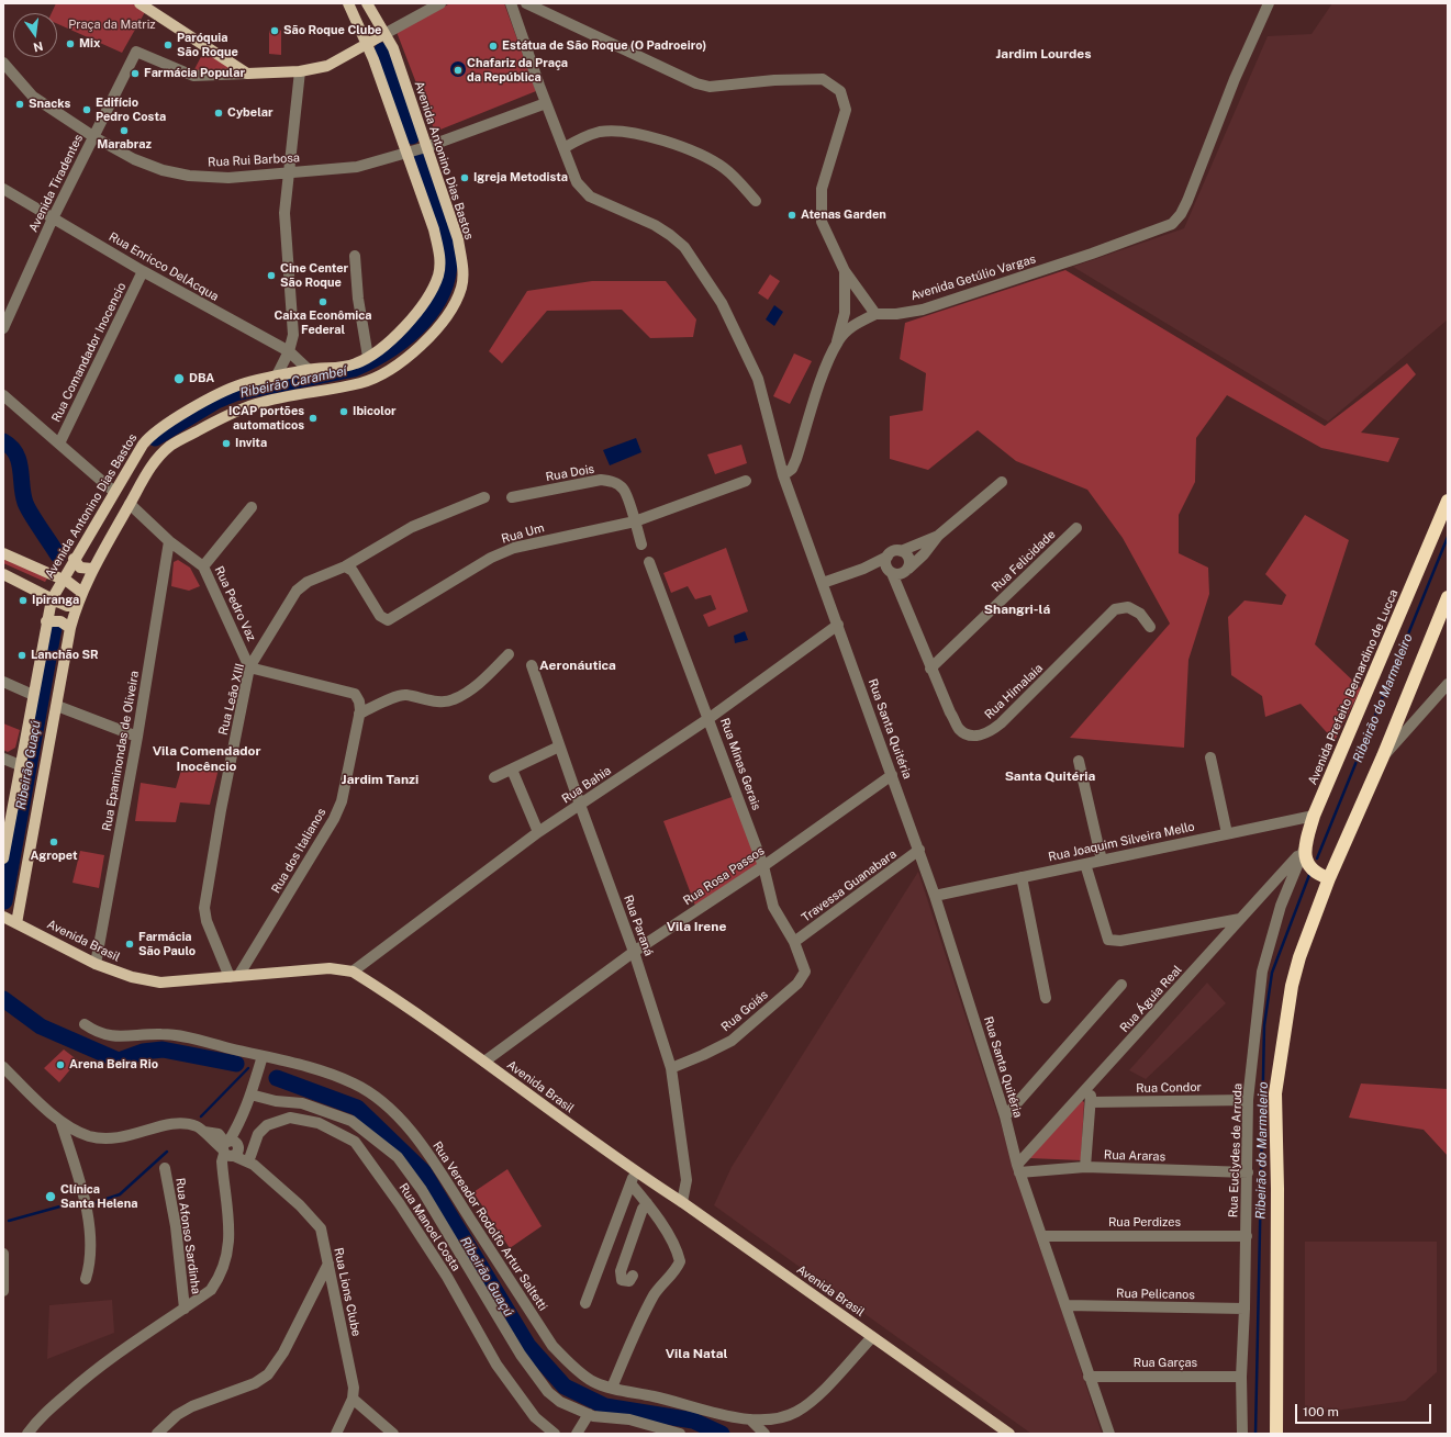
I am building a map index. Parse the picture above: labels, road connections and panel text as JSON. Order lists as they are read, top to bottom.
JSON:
{
  "streets": {
    "highway": ["Avenida Prefeito Bernardino de Lucca"],
    "main road": ["Avenida Antonino Dias Bastos", "Avenida Brasil"],
    "street": [
      "Rua Rui Barbosa",
      "Avenida Tiradentes",
      "Rua Enricco DelAcqua",
      "Avenida Getúlio Vargas",
      "Rua Comandador Inocencio",
      "Rua Dois",
      "Rua Um",
      "Rua Felicidade",
      "Rua Pedro Vaz",
      "Rua Himalaia",
      "Rua Leão XIII",
      "Rua Santa Quitéria",
      "Rua Epaminondas de Oliveira",
      "Rua Minas Gerais",
      "Rua Bahia",
      "Rua Joaquim Silveira Mello",
      "Rua dos Italianos",
      "Rua Rosa Passos",
      "Travessa Guanabara",
      "Rua Paraná",
      "Rua Águia Real",
      "Rua Goiás",
      "Rua Condor",
      "Rua Euclydes de Arruda",
      "Rua Araras",
      "Rua Perdizes",
      "Rua Vereador Rodolfo Artur Saltetti",
      "Rua Manoel Costa",
      "Rua Afonso Sardinha",
      "Rua Lions Clube",
      "Rua Pelicanos",
      "Rua Garças"
    ]
  },
  "crossings": [
    ["Rua Rui Barbosa", "Avenida Antonino Dias Bastos"],
    ["Rua Rui Barbosa", "Avenida Tiradentes"],
    ["Rua Rui Barbosa", "Rua Santa Quitéria"],
    ["Avenida Antonino Dias Bastos", "Rua Enricco DelAcqua"],
    ["Avenida Antonino Dias Bastos", "Rua Pedro Vaz"],
    ["Avenida Antonino Dias Bastos", "Avenida Brasil"],
    ["Avenida Tiradentes", "Rua Enricco DelAcqua"],
    ["Rua Enricco DelAcqua", "Rua Comandador Inocencio"],
    ["Rua Dois", "Rua Um"],
    ["Rua Um", "Rua Leão XIII"],
    ["Rua Felicidade", "Rua Himalaia"],
    ["Rua Pedro Vaz", "Rua Leão XIII"],
    ["Rua Pedro Vaz", "Rua Epaminondas de Oliveira"],
    ["Rua Pedro Vaz", "Rua dos Italianos"],
    ["Avenida Prefeito Bernardino de Lucca", "Rua Joaquim Silveira Mello"],
    ["Avenida Prefeito Bernardino de Lucca", "Rua Águia Real"],
    ["Avenida Prefeito Bernardino de Lucca", "Rua Euclydes de Arruda"],
    ["Rua Leão XIII", "Rua dos Italianos"],
    ["Rua Leão XIII", "Avenida Brasil"],
    ["Rua Santa Quitéria", "Rua Bahia"],
    ["Rua Santa Quitéria", "Rua Joaquim Silveira Mello"],
    ["Rua Santa Quitéria", "Rua Rosa Passos"],
    ["Rua Santa Quitéria", "Travessa Guanabara"],
    ["Rua Santa Quitéria", "Rua Águia Real"],
    ["Rua Santa Quitéria", "Rua Araras"],
    ["Rua Santa Quitéria", "Rua Perdizes"],
    ["Rua Santa Quitéria", "Rua Pelicanos"],
    ["Rua Santa Quitéria", "Rua Garças"],
    ["Rua Epaminondas de Oliveira", "Avenida Brasil"],
    ["Rua Minas Gerais", "Rua Bahia"],
    ["Rua Minas Gerais", "Rua Rosa Passos"],
    ["Rua Minas Gerais", "Travessa Guanabara"],
    ["Rua Minas Gerais", "Rua Goiás"],
    ["Rua Bahia", "Rua Paraná"],
    ["Rua Bahia", "Avenida Brasil"],
    ["Rua dos Italianos", "Avenida Brasil"],
    ["Rua Rosa Passos", "Rua Paraná"],
    ["Rua Rosa Passos", "Avenida Brasil"],
    ["Rua Paraná", "Avenida Brasil"],
    ["Rua Paraná", "Rua Goiás"],
    ["Avenida Brasil", "Rua Vereador Rodolfo Artur Saltetti"],
    ["Rua Águia Real", "Rua Euclydes de Arruda"],
    ["Rua Águia Real", "Rua Araras"],
    ["Rua Condor", "Rua Euclydes de Arruda"],
    ["Rua Euclydes de Arruda", "Rua Araras"],
    ["Rua Euclydes de Arruda", "Rua Perdizes"],
    ["Rua Euclydes de Arruda", "Rua Pelicanos"],
    ["Rua Euclydes de Arruda", "Rua Garças"],
    ["Rua Manoel Costa", "Rua Lions Clube"]
  ],
  "districts": [
    "Jardim Lourdes",
    "Shangri-lá",
    "Aeronáutica",
    "Vila Comendador Inocêncio",
    "Santa Quitéria",
    "Jardim Tanzi",
    "Vila Irene",
    "Vila Natal"
  ],
  "water": ["Ribeirão Carambeí", "Ribeirão do Marmeleiro", "Ribeirão Guaçú"],
  "parks": ["Praça da Matriz"],
  "places": [
    "São Roque Clube",
    "Mix",
    "Paróquia São Roque",
    "Estátua de São Roque (O Padroeiro)",
    "Chafariz da Praça da República",
    "Farmácia Popular",
    "Snacks",
    "Edifício Pedro Costa",
    "Cybelar",
    "Marabraz",
    "Igreja Metodista",
    "Atenas Garden",
    "Cine Center São Roque",
    "Caixa Econômica Federal",
    "DBA",
    "Ibicolor",
    "ICAP portões automaticos",
    "Invita",
    "Ipiranga",
    "Lanchão SR",
    "Agropet",
    "Farmácia São Paulo",
    "Arena Beira Rio",
    "Clínica Santa Helena"
  ],
  "scale_bar": "100 m",
  "north": "bottom"
}
